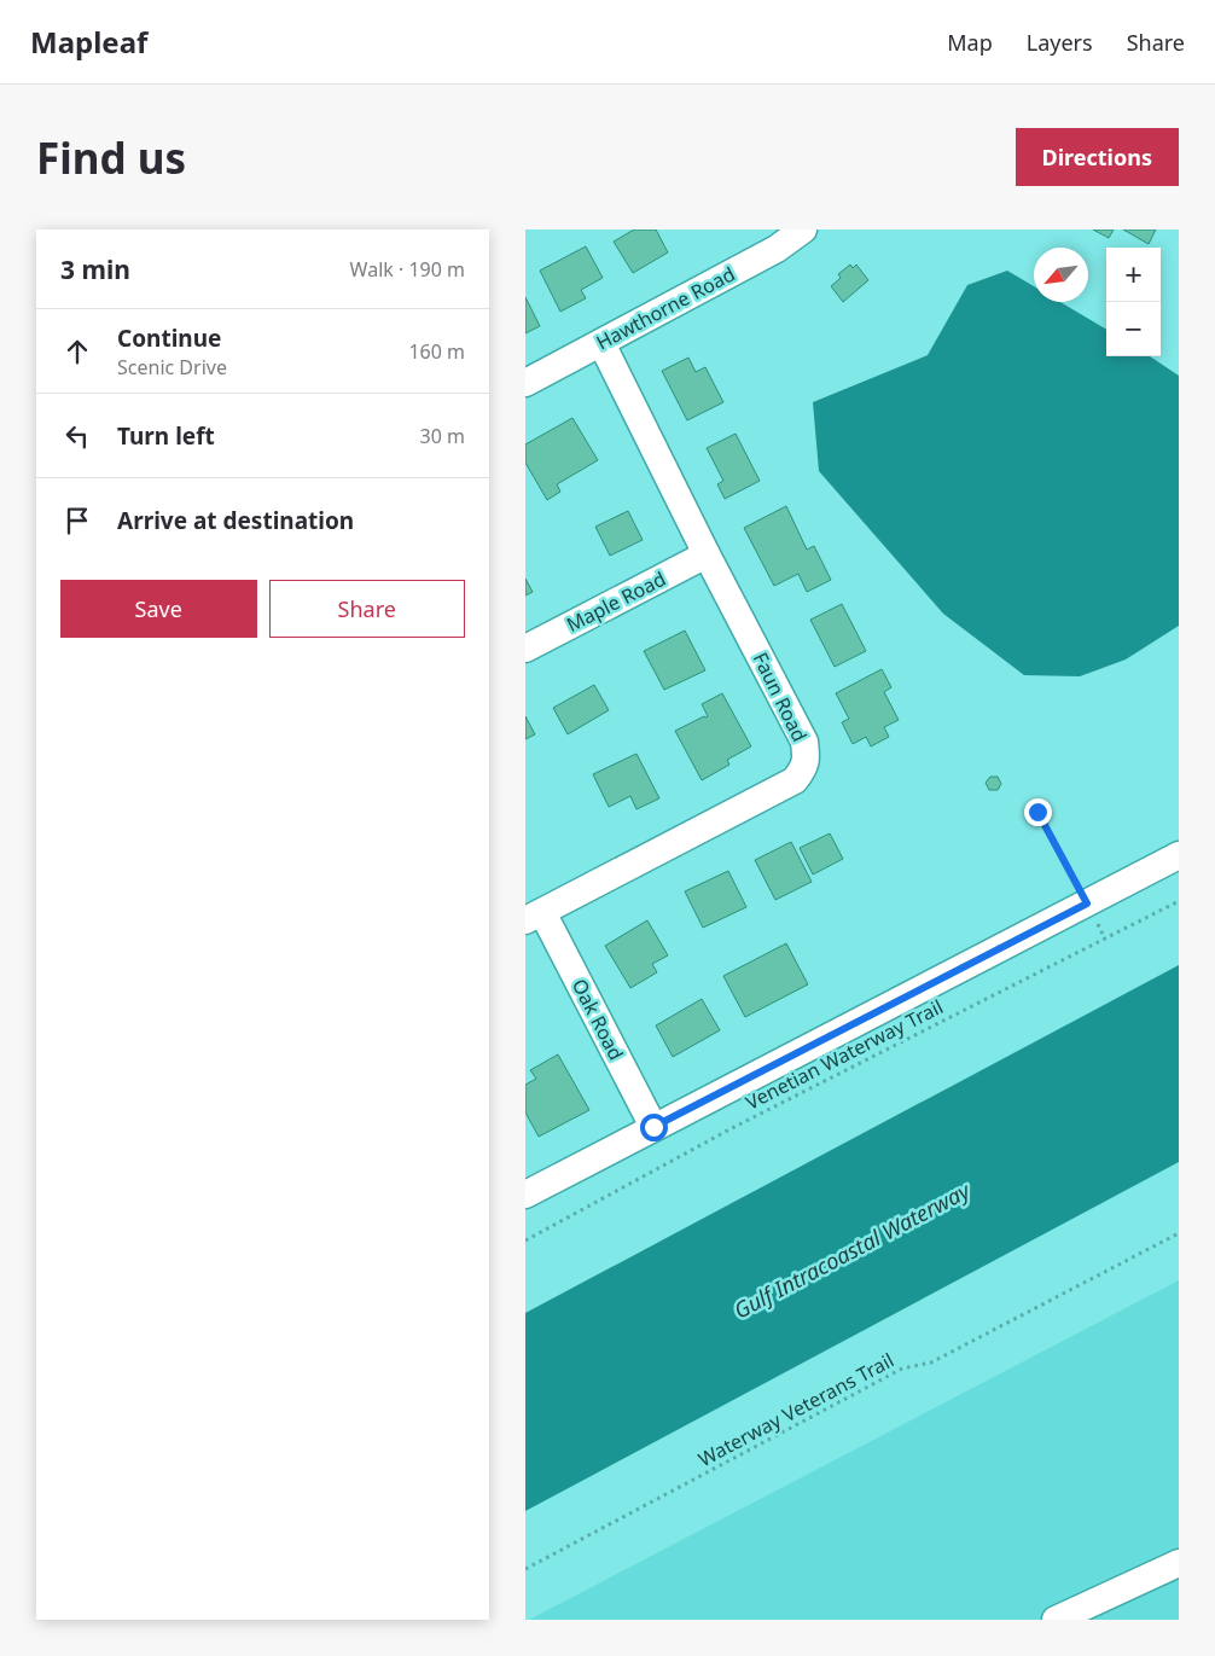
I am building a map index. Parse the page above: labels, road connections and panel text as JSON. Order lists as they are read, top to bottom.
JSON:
{
  "streets": {
    "street": [
      "Hawthorne Road",
      "Maple Road",
      "Faun Road",
      "Oak Road"
    ],
    "path": ["Venetian Waterway Trail", "Waterway Veterans Trail"]
  },
  "crossings": [
    ["Hawthorne Road", "Faun Road"],
    ["Maple Road", "Faun Road"],
    ["Faun Road", "Oak Road"]
  ],
  "water": ["Gulf Intracoastal Waterway"],
  "north": "bottom left",
  "page": {
    "header": "Mapleaf",
    "nav": ["Map", "Layers", "Share"],
    "buttons": [
      "Directions",
      ["Save", "Share"]
    ],
    "title": "Find us",
    "heading": ["3 min", "Walk · 190 m"],
    "map_buttons": ["+", "−"],
    "list": [
      ["Continue", "Scenic Drive", "160 m"],
      ["Turn left", "30 m"],
      "Arrive at destination"
    ]
  }
}
